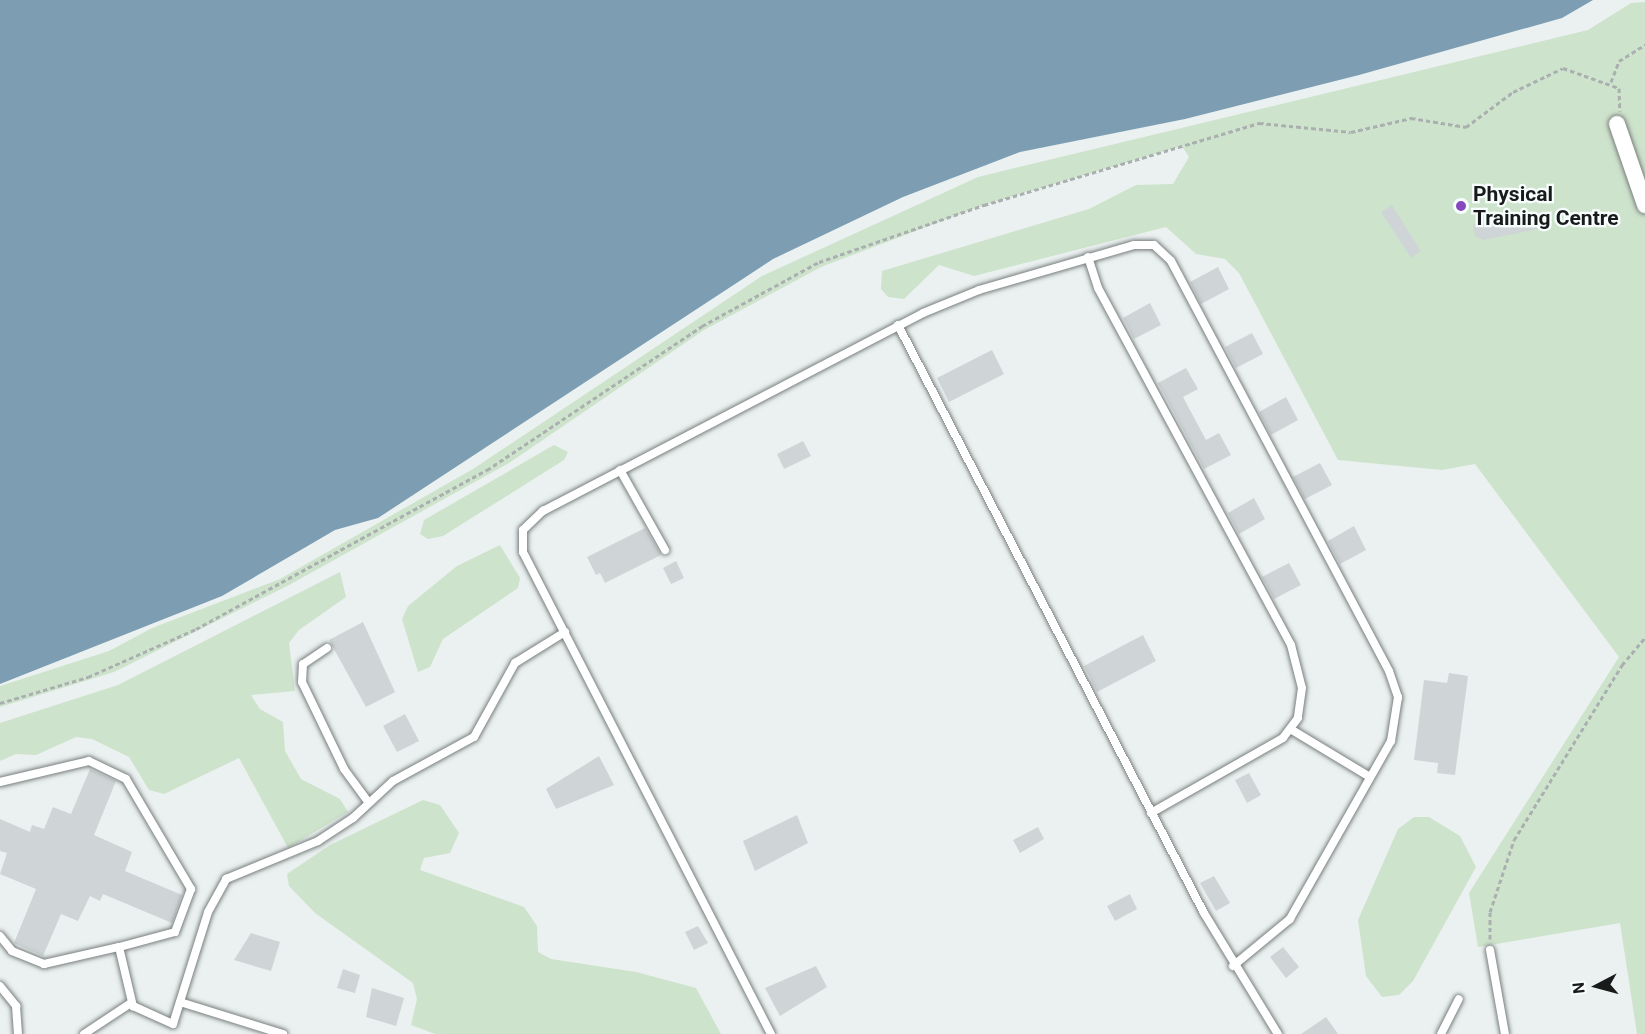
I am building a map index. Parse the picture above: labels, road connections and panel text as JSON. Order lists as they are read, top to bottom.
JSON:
{
  "places": ["Physical Training Centre"],
  "north": "left"
}
